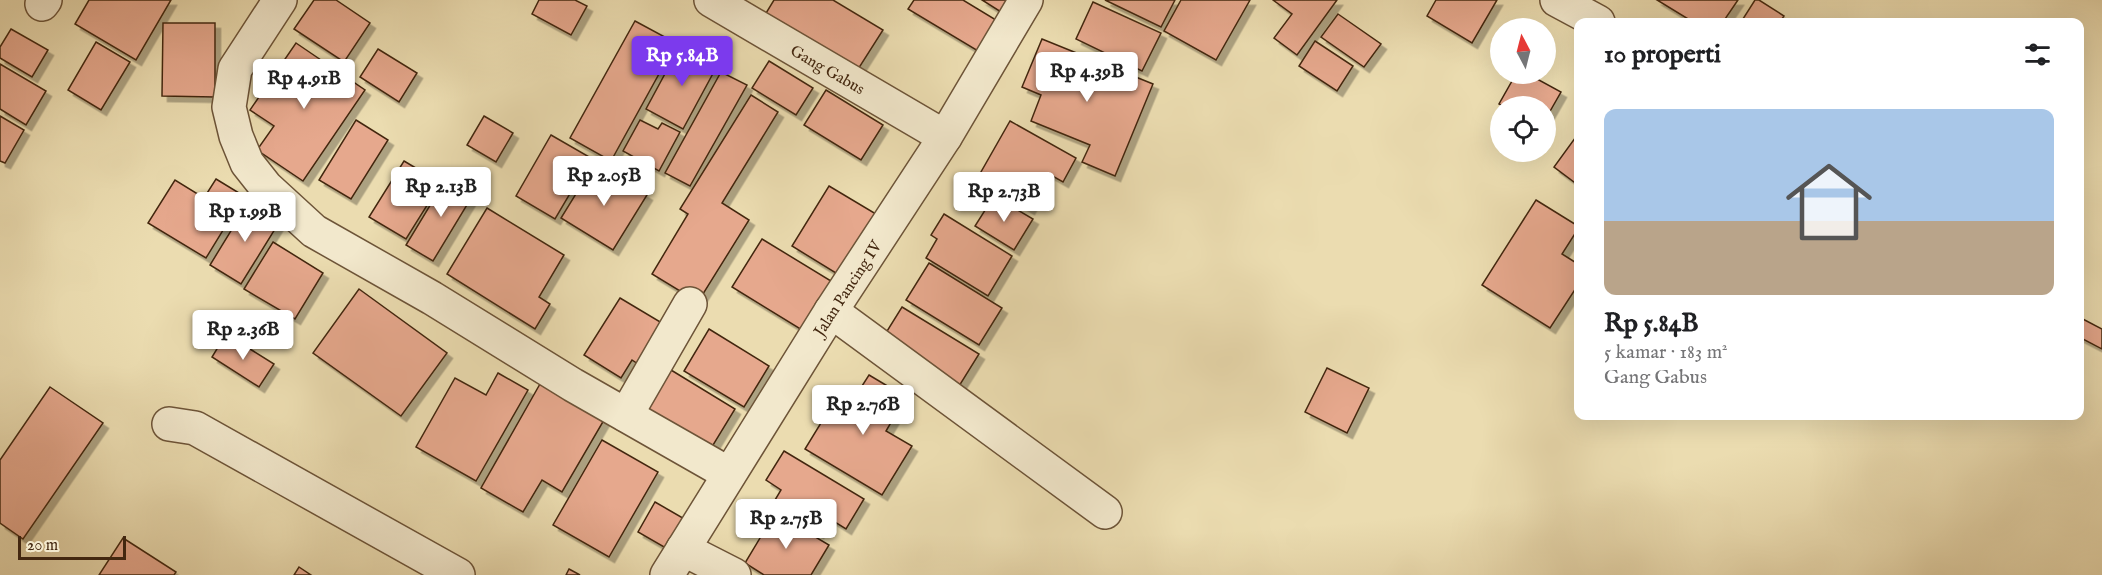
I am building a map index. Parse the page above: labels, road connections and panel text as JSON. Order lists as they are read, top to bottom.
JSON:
{
  "streets": {
    "street": ["Gang Gabus", "Jalan Pancing IV"]
  },
  "crossings": [
    ["Gang Gabus", "Jalan Pancing IV"]
  ],
  "scale_bar": "20 m",
  "north": "top",
  "page": {
    "heading": "10 properti",
    "price": [
      "Rp 5.84B",
      "Rp 4.39B",
      "Rp 4.91B",
      "Rp 2.05B",
      "Rp 2.13B",
      "Rp 2.73B",
      "Rp 1.99B",
      "Rp 2.36B",
      "Rp 2.76B",
      "Rp 2.75B"
    ],
    "list": [
      {
        "name": "Rp 5.84B",
        "note": "5 kamar · 183 m² · Gang Gabus"
      }
    ],
    "scale": "20 m"
  }
}
